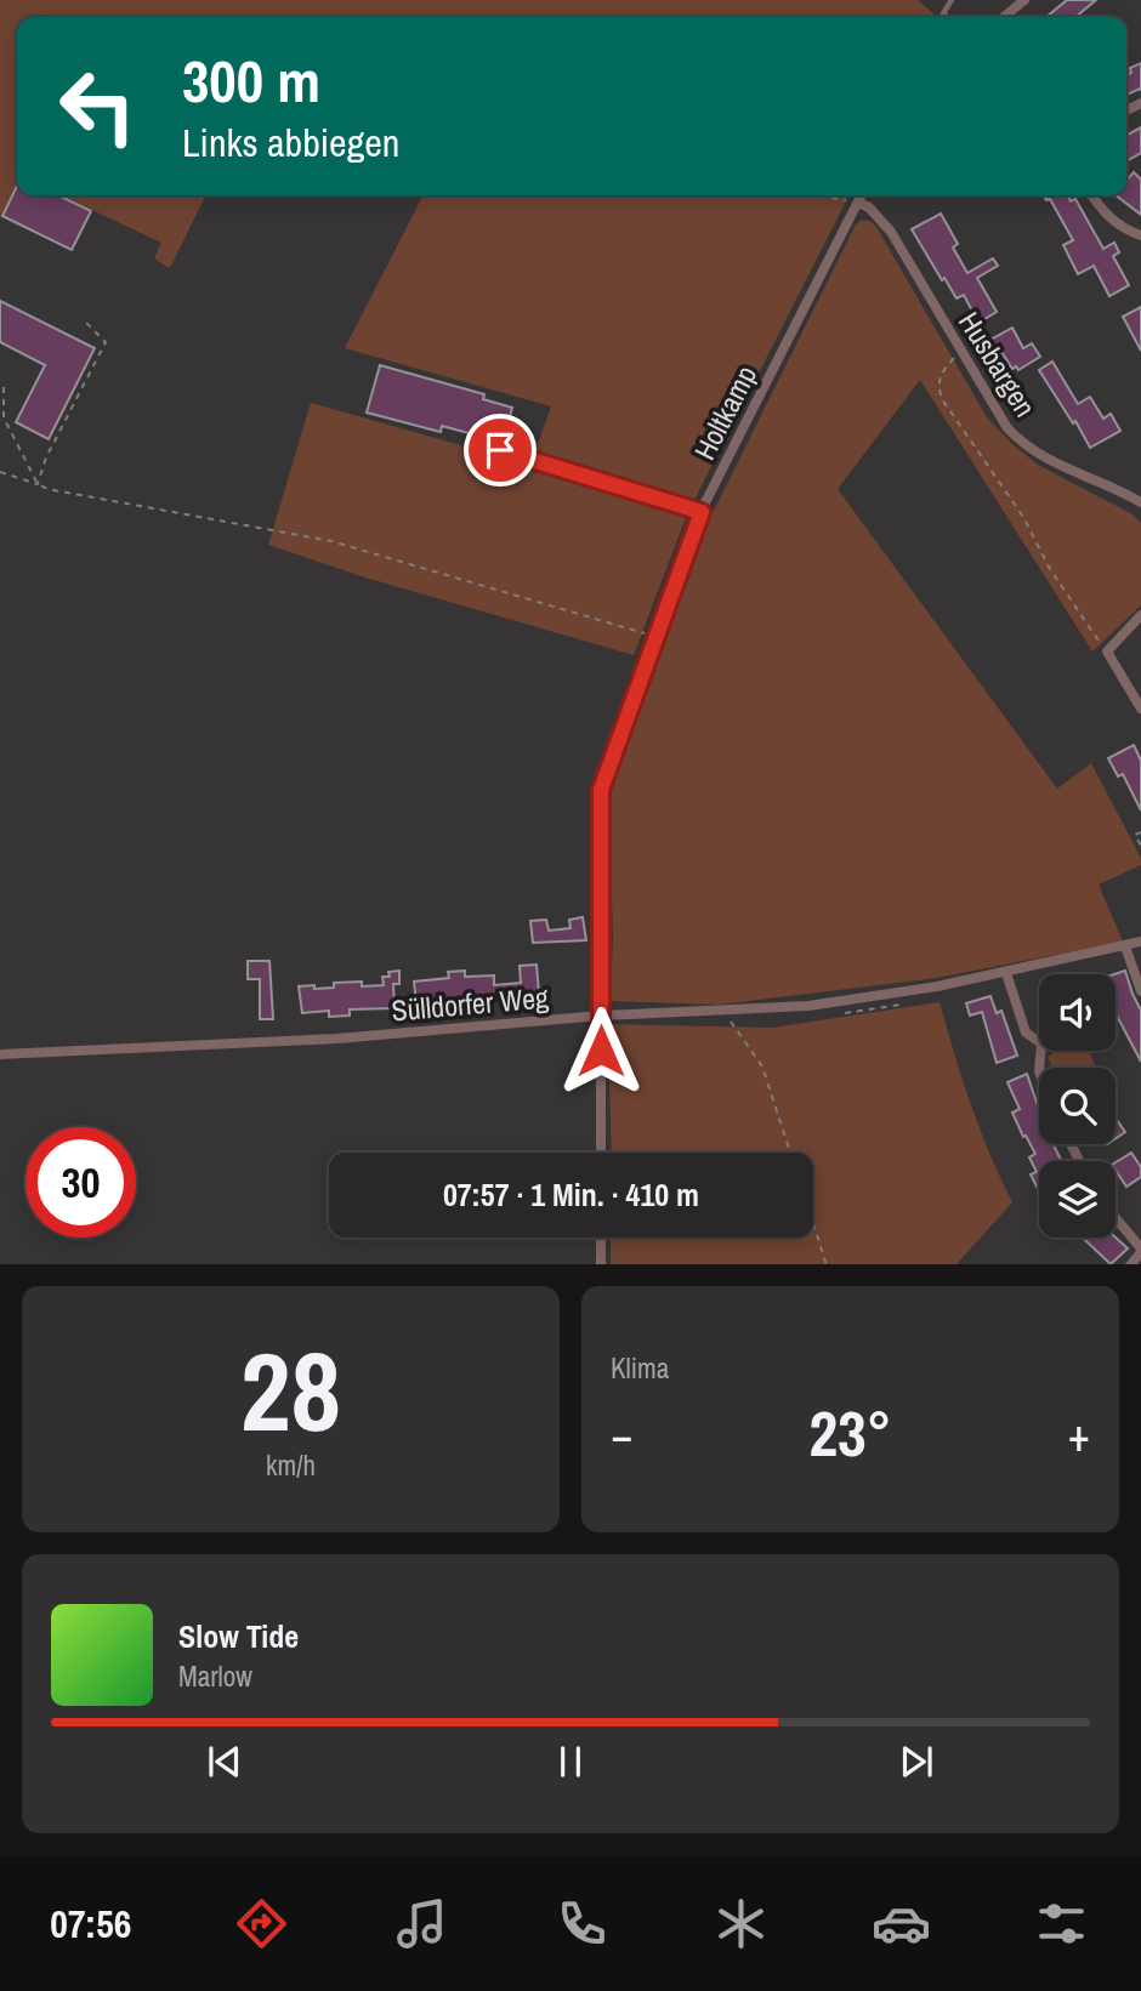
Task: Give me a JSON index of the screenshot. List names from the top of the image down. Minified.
{"streets":{"street":["Husbargen","Holtkamp","Sülldorfer Weg"]},"crossings":[["Husbargen","Holtkamp"],["Holtkamp","Sülldorfer Weg"]],"page":{"turn":["300 m","Links abbiegen"],"limit":"30","trip":"07:57 · 1 Min. · 410 m","tile":[["28","km/h"],"Klima"],"heat":["−","23°","+"],"song":["Slow Tide","Marlow"],"tabs":"07:56"}}
